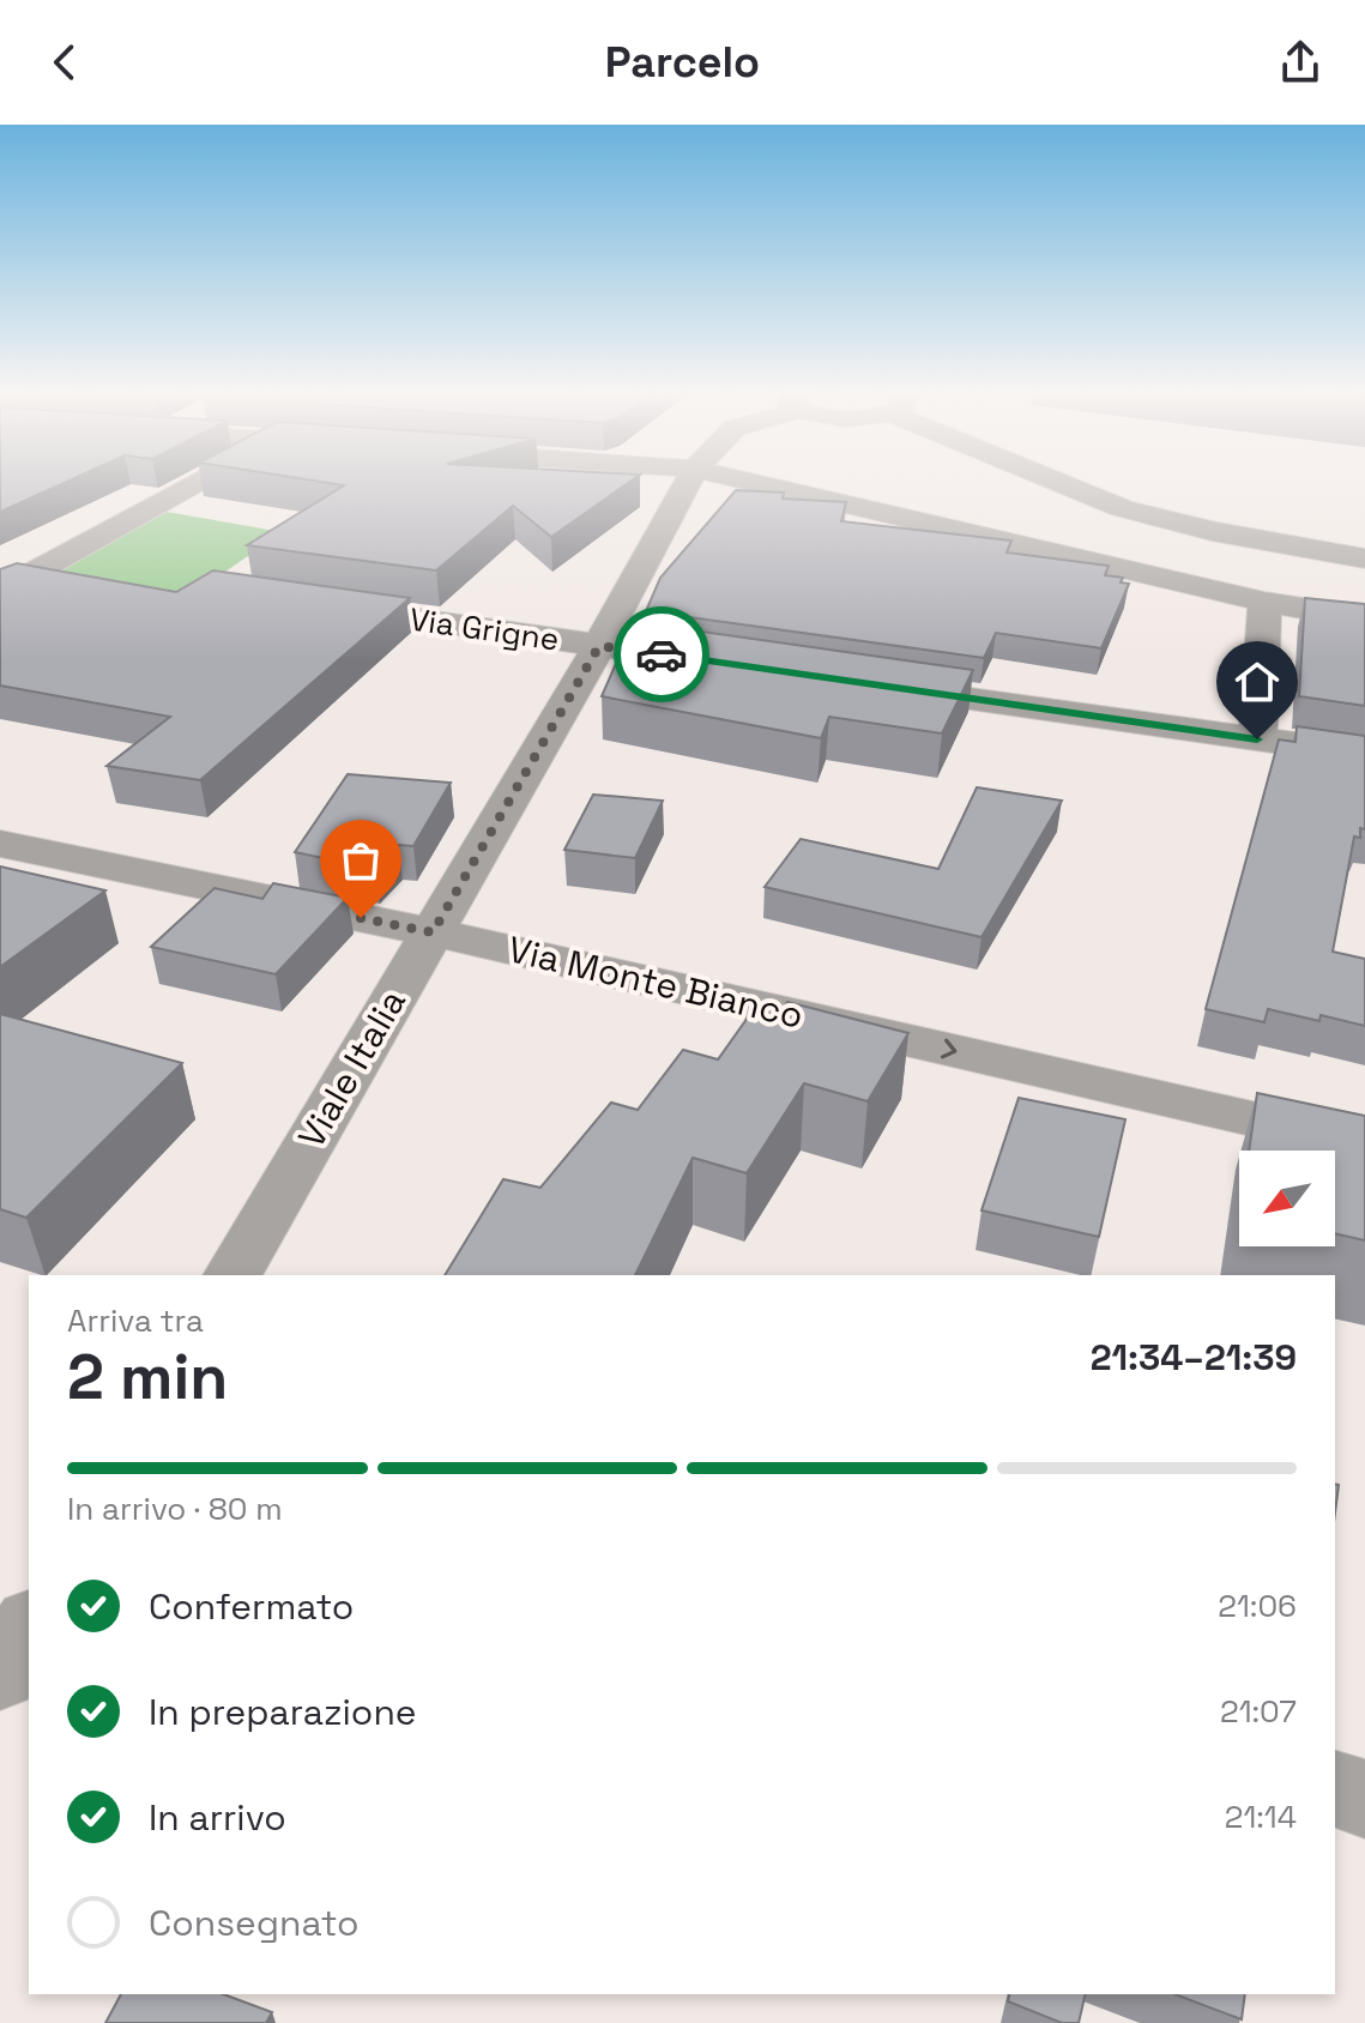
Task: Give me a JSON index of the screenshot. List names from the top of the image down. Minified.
{"streets":{"street":["Via Grigne","Via Monte Bianco","Viale Italia"]},"crossings":[["Via Grigne","Viale Italia"],["Via Monte Bianco","Viale Italia"]],"north":"bottom left","page":{"header":"Parcelo","heading":["2 min","Arriva tra","21:34–21:39"],"bar":"In arrivo · 80 m","list":[["Confermato","21:06"],["In preparazione","21:07"],["In arrivo","21:14"],"Consegnato"]}}
